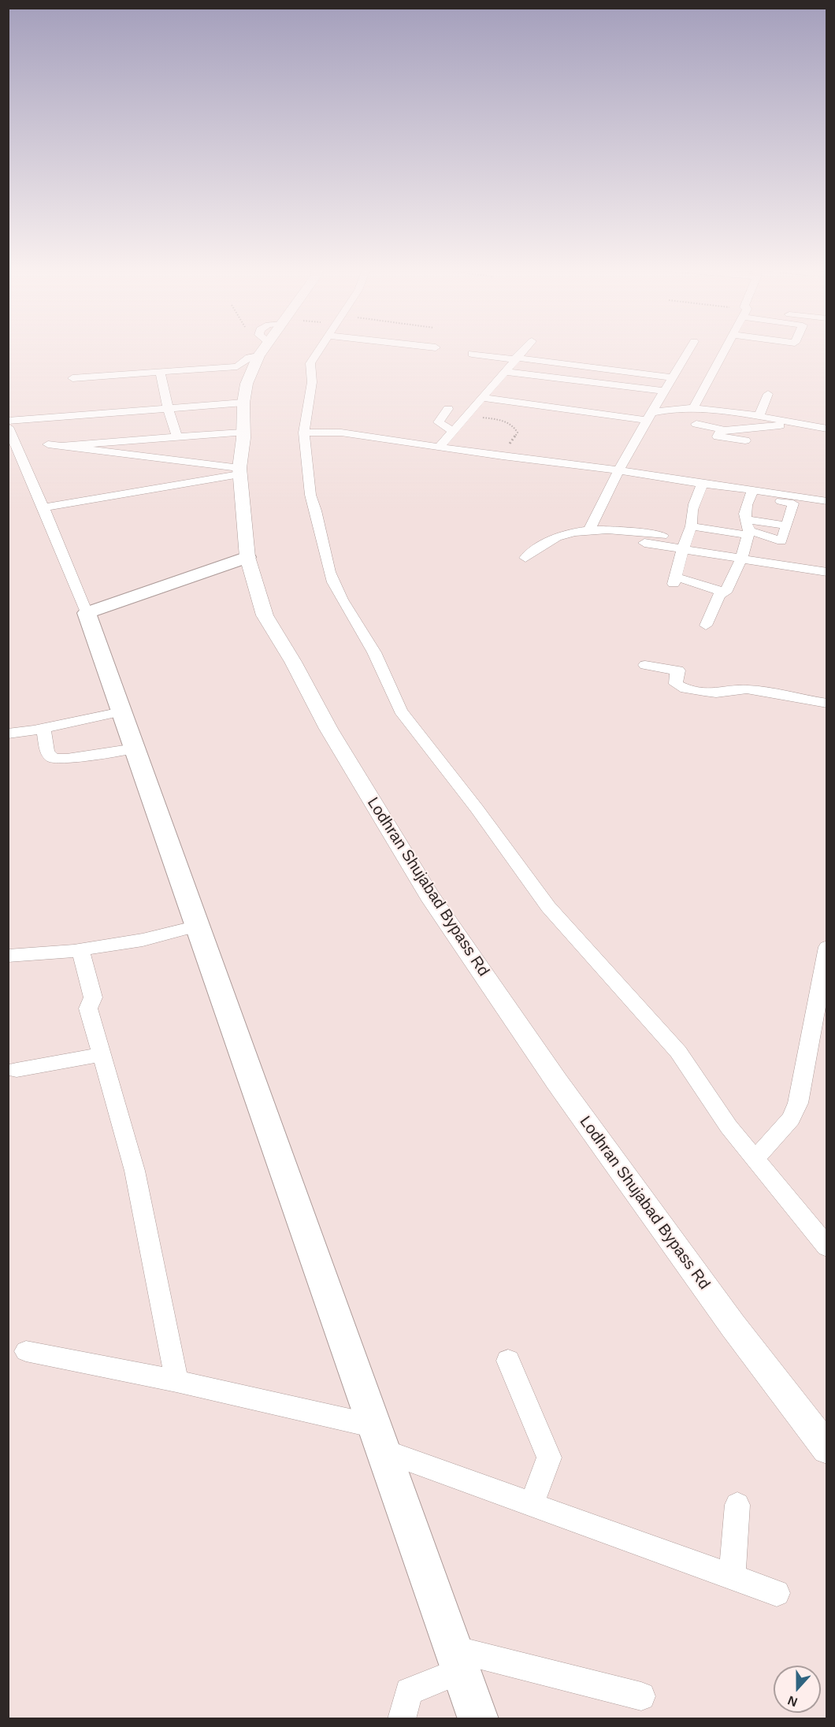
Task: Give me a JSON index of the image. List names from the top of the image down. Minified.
{"streets":{"street":["Lodhran Shujabad Bypass Rd"]},"north":"bottom"}
